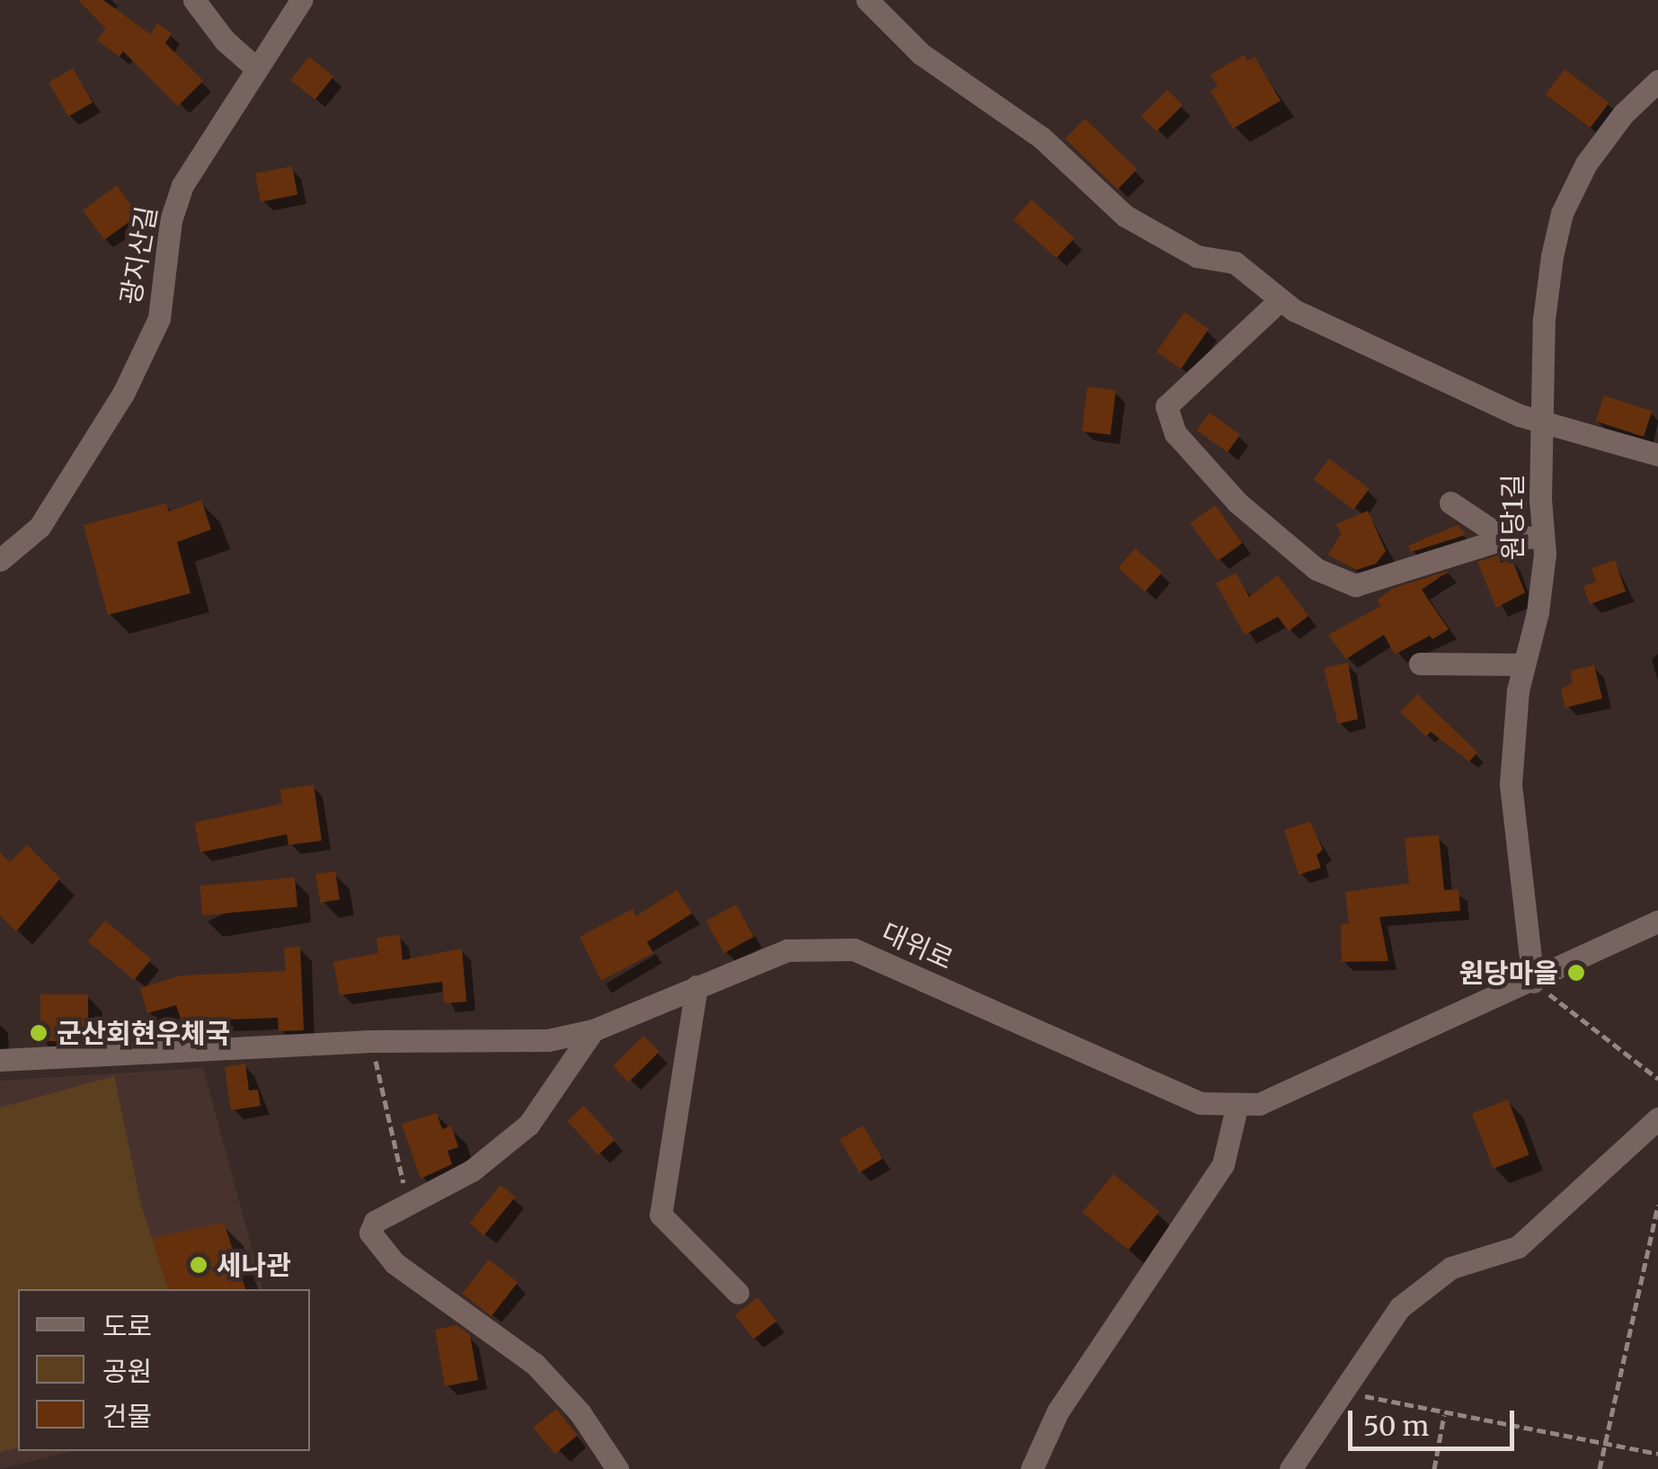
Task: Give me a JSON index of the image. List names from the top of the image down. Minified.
{"streets":{"street":["광지산길","원당1길","대위로"]},"crossings":[["원당1길","대위로"]],"places":["원당마을","군산회현우체국","세나관"],"legend":["도로","공원","건물"],"scale_bar":"50 m"}
